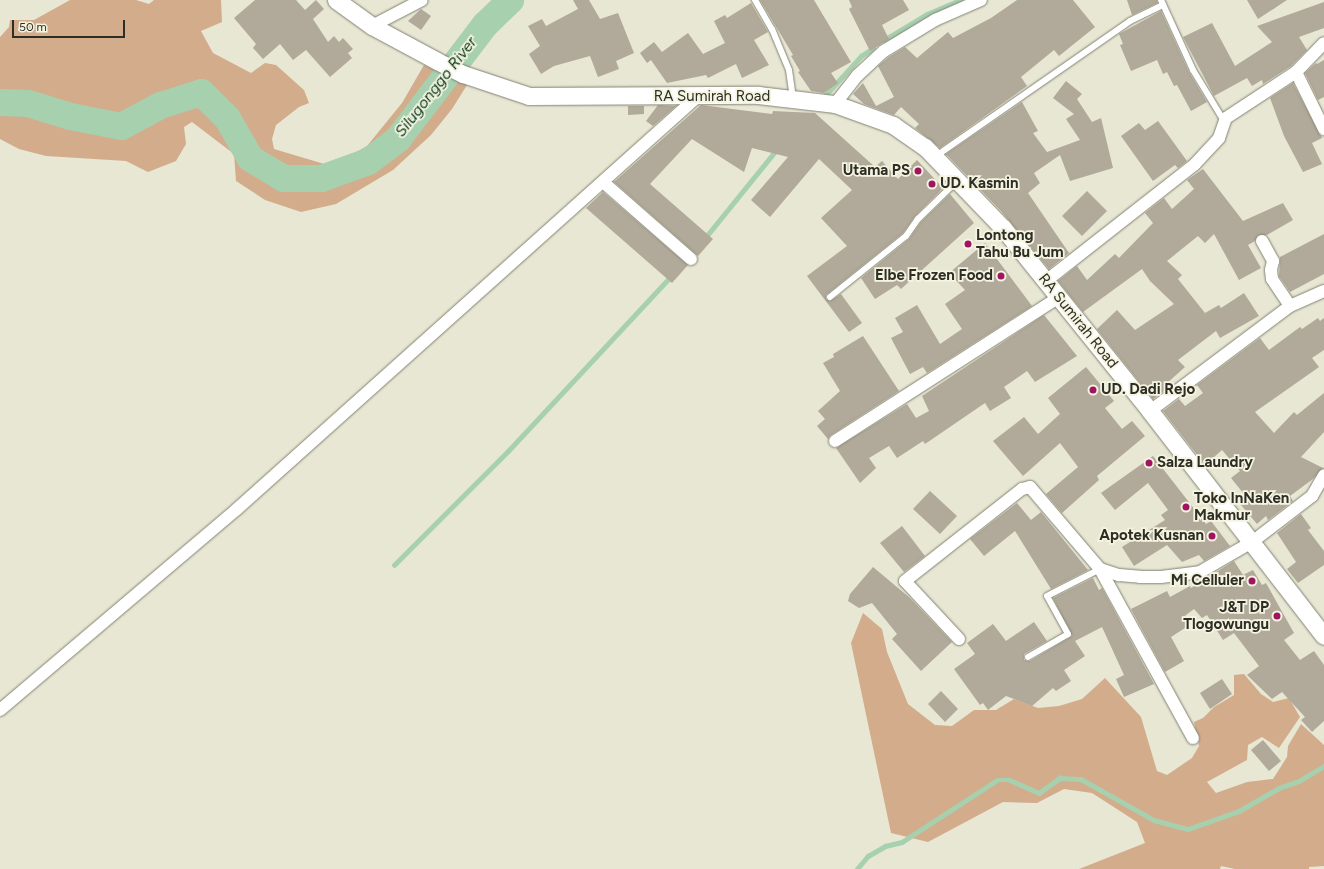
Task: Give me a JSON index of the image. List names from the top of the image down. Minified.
{"streets":{"main road":["RA Sumirah Road"]},"water":["Silugonggo River"],"places":["Utama PS","UD. Kasmin","Lontong Tahu Bu Jum","Elbe Frozen Food","UD. Dadi Rejo","Salza Laundry","Toko InNaKen Makmur","Apotek Kusnan","Mi Celluler","J&T DP Tlogowungu"],"scale_bar":"50 m"}
